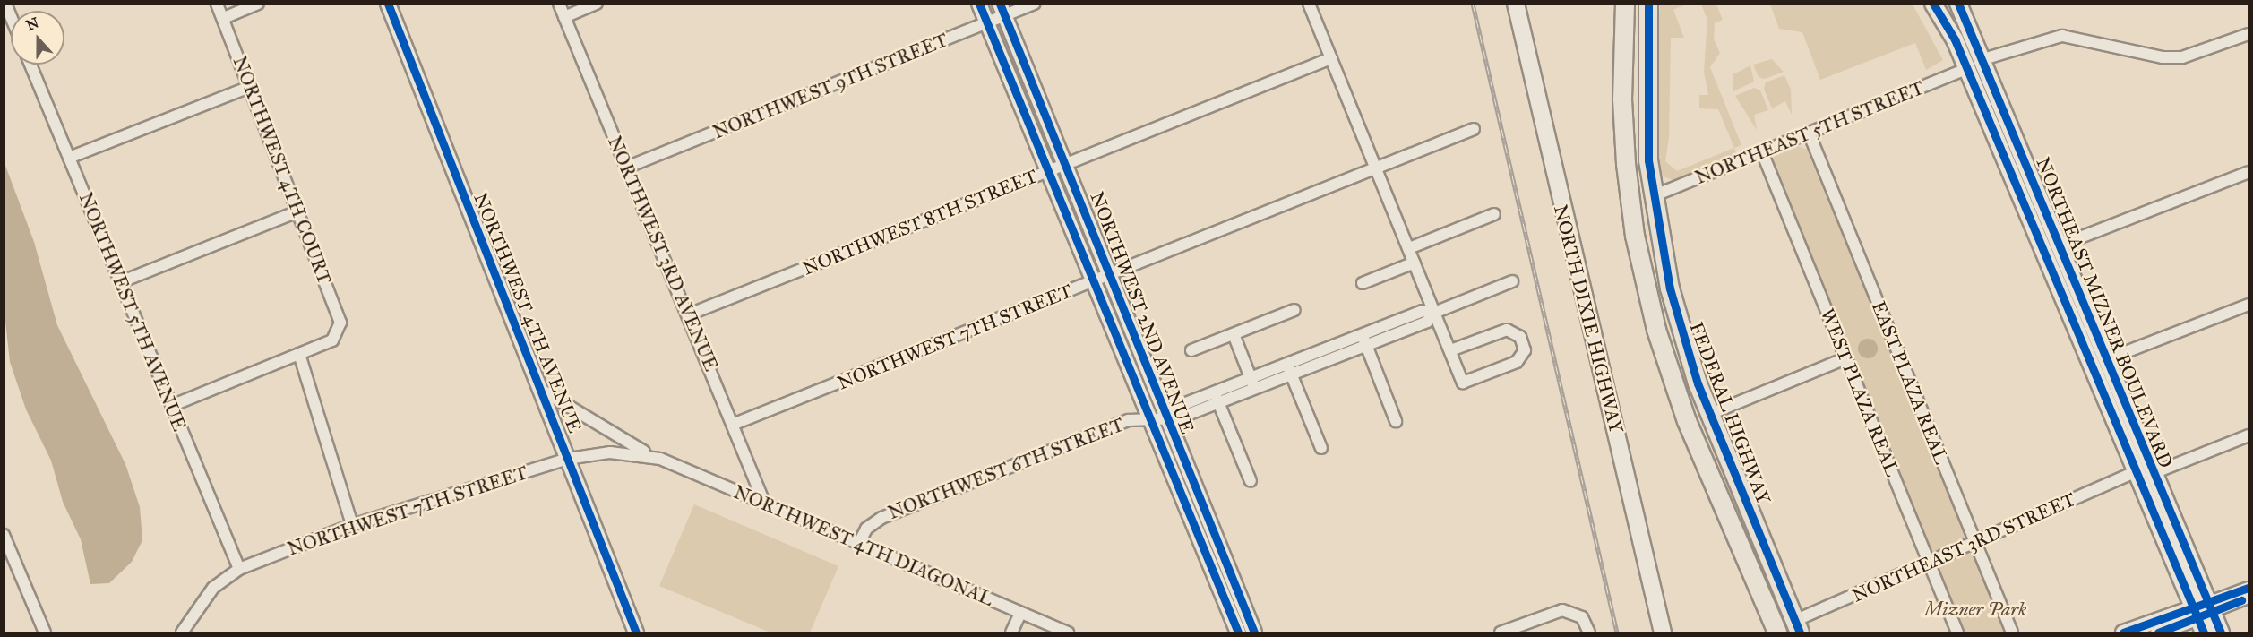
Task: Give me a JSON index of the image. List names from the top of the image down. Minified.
{"streets":{"main road":["NORTHEAST MIZNER BOULEVARD","NORTH DIXIE HIGHWAY","FEDERAL HIGHWAY"],"street":["NORTHWEST 9TH STREET","NORTHEAST 5TH STREET","NORTHWEST 4TH COURT","NORTHWEST 8TH STREET","NORTHWEST 3RD AVENUE","NORTHWEST 5TH AVENUE","NORTHWEST 4TH AVENUE","NORTHWEST 2ND AVENUE","NORTHWEST 7TH STREET","EAST PLAZA REAL","WEST PLAZA REAL","NORTHWEST 6TH STREET","NORTHWEST 4TH DIAGONAL","NORTHEAST 3RD STREET"]},"crossings":[["NORTHWEST 9TH STREET","NORTHWEST 3RD AVENUE"],["NORTHWEST 9TH STREET","NORTHWEST 2ND AVENUE"],["NORTHEAST 5TH STREET","NORTHEAST MIZNER BOULEVARD"],["NORTHEAST 5TH STREET","EAST PLAZA REAL"],["NORTHEAST 5TH STREET","WEST PLAZA REAL"],["NORTHEAST 5TH STREET","FEDERAL HIGHWAY"],["NORTHWEST 8TH STREET","NORTHWEST 3RD AVENUE"],["NORTHWEST 8TH STREET","NORTHWEST 2ND AVENUE"],["NORTHWEST 3RD AVENUE","NORTHWEST 7TH STREET"],["NORTHWEST 3RD AVENUE","NORTHWEST 4TH DIAGONAL"],["NORTHWEST 5TH AVENUE","NORTHWEST 7TH STREET"],["NORTHWEST 4TH AVENUE","NORTHWEST 7TH STREET"],["NORTHWEST 4TH AVENUE","NORTHWEST 4TH DIAGONAL"],["NORTHWEST 2ND AVENUE","NORTHWEST 7TH STREET"],["NORTHWEST 2ND AVENUE","NORTHWEST 6TH STREET"],["NORTHEAST MIZNER BOULEVARD","NORTHEAST 3RD STREET"],["NORTHWEST 7TH STREET","NORTHWEST 4TH DIAGONAL"],["EAST PLAZA REAL","NORTHEAST 3RD STREET"],["WEST PLAZA REAL","NORTHEAST 3RD STREET"],["FEDERAL HIGHWAY","NORTHEAST 3RD STREET"],["NORTHWEST 6TH STREET","NORTHWEST 4TH DIAGONAL"]],"parks":["Mizner Park"],"north":"top"}
